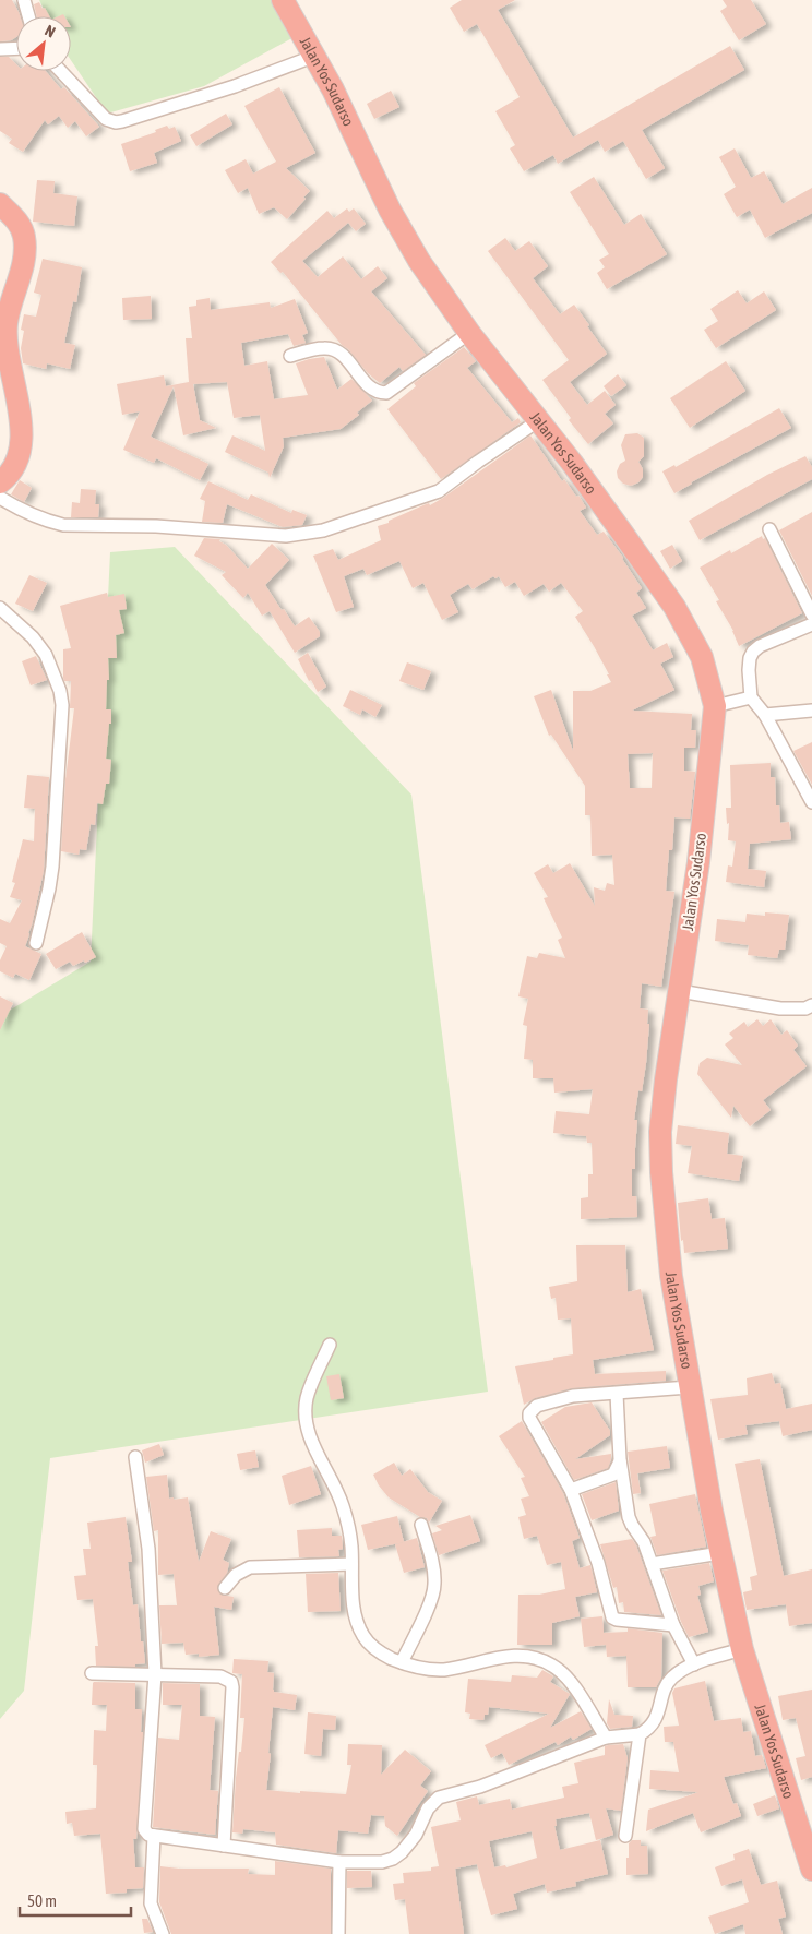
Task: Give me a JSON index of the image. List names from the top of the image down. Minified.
{"streets":{"highway":["Jalan Yos Sudarso"]},"scale_bar":"50 m","north":"top right"}
